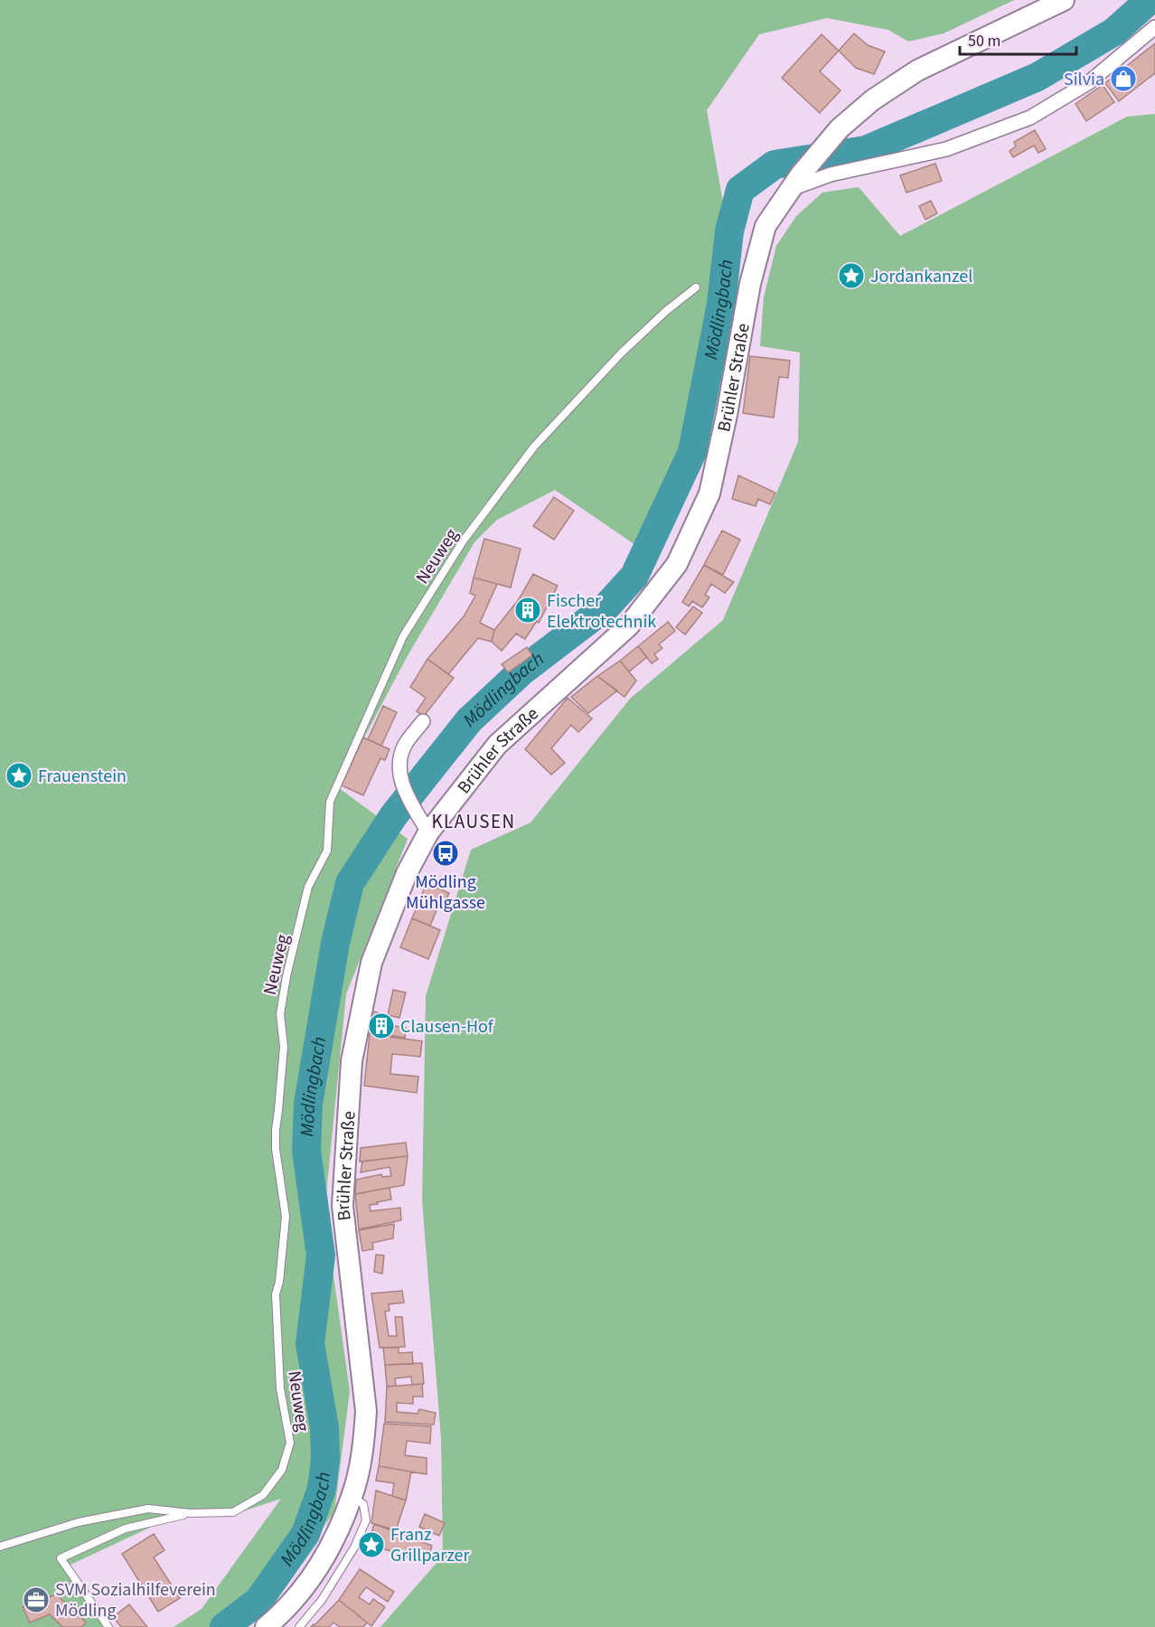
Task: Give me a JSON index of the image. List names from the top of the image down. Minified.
{"streets":{"main road":["Brühler Straße"],"lane":["Neuweg"]},"districts":["KLAUSEN"],"water":["Mödlingbach"],"places":{"shop":["Silvia"],"place":["Jordankanzel","Frauenstein","Franz Grillparzer"],"building":["Fischer Elektrotechnik","Clausen-Hof"],"bus stop":["Mödling Mühlgasse"],"office":["SVM Sozialhilfeverein Mödling"]},"scale_bar":"50 m"}
